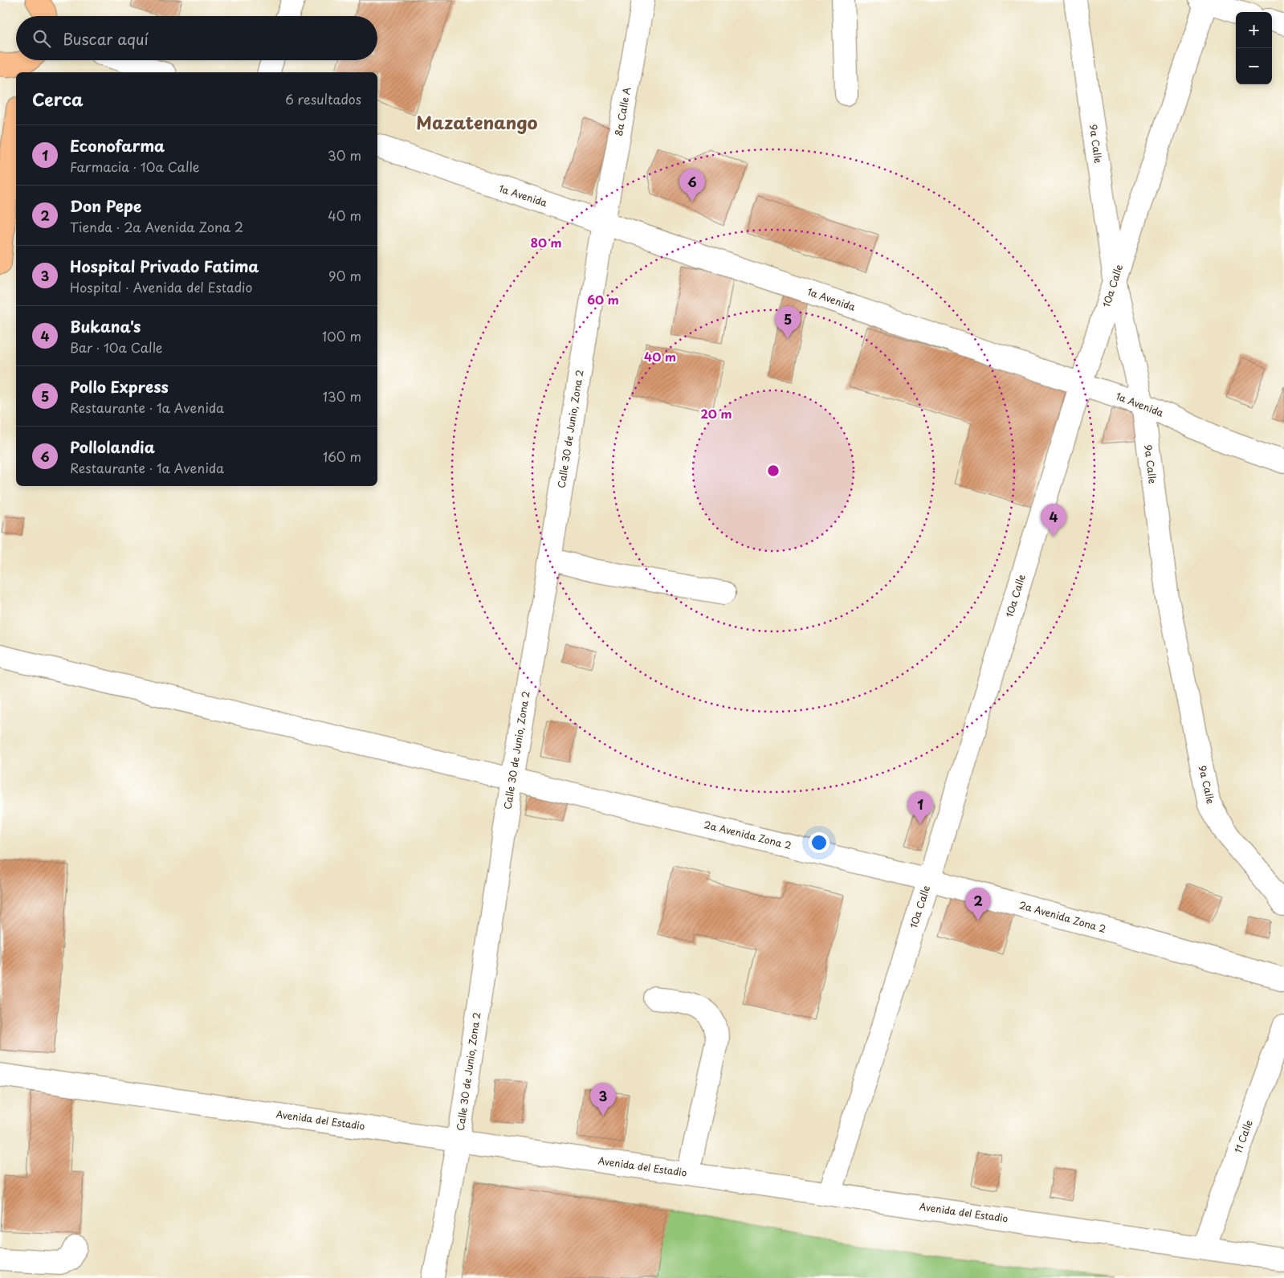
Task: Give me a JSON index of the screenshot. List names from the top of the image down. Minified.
{"streets":{"street":["8a Calle A","9a Calle","1a Avenida","10a Calle","Calle 30 de Junio, Zona 2","2a Avenida Zona 2","Avenida del Estadio","11 Calle"]},"crossings":[["8a Calle A","1a Avenida"],["8a Calle A","Calle 30 de Junio, Zona 2"],["9a Calle","1a Avenida"],["9a Calle","10a Calle"],["1a Avenida","10a Calle"],["1a Avenida","Calle 30 de Junio, Zona 2"],["10a Calle","2a Avenida Zona 2"],["10a Calle","Avenida del Estadio"],["Calle 30 de Junio, Zona 2","2a Avenida Zona 2"],["Calle 30 de Junio, Zona 2","Avenida del Estadio"],["Avenida del Estadio","11 Calle"]],"districts":["Mazatenango"],"page":{"map_buttons":["+","−"],"search":"Buscar aquí","heading":["Cerca","6 resultados"],"list":[{"mark":"1","name":"Econofarma","note":"Farmacia · 10a Calle","value":"30 m"},{"mark":"2","name":"Don Pepe","note":"Tienda · 2a Avenida Zona 2","value":"40 m"},{"mark":"3","name":"Hospital Privado Fatima","note":"Hospital · Avenida del Estadio","value":"90 m"},{"mark":"4","name":"Bukana's","note":"Bar · 10a Calle","value":"100 m"},{"mark":"5","name":"Pollo Express","note":"Restaurante · 1a Avenida","value":"130 m"},{"mark":"6","name":"Pollolandia","note":"Restaurante · 1a Avenida","value":"160 m"}],"pins":["6","5","4","1","2","3"]},"rings":["80 m","60 m","40 m","20 m"]}
